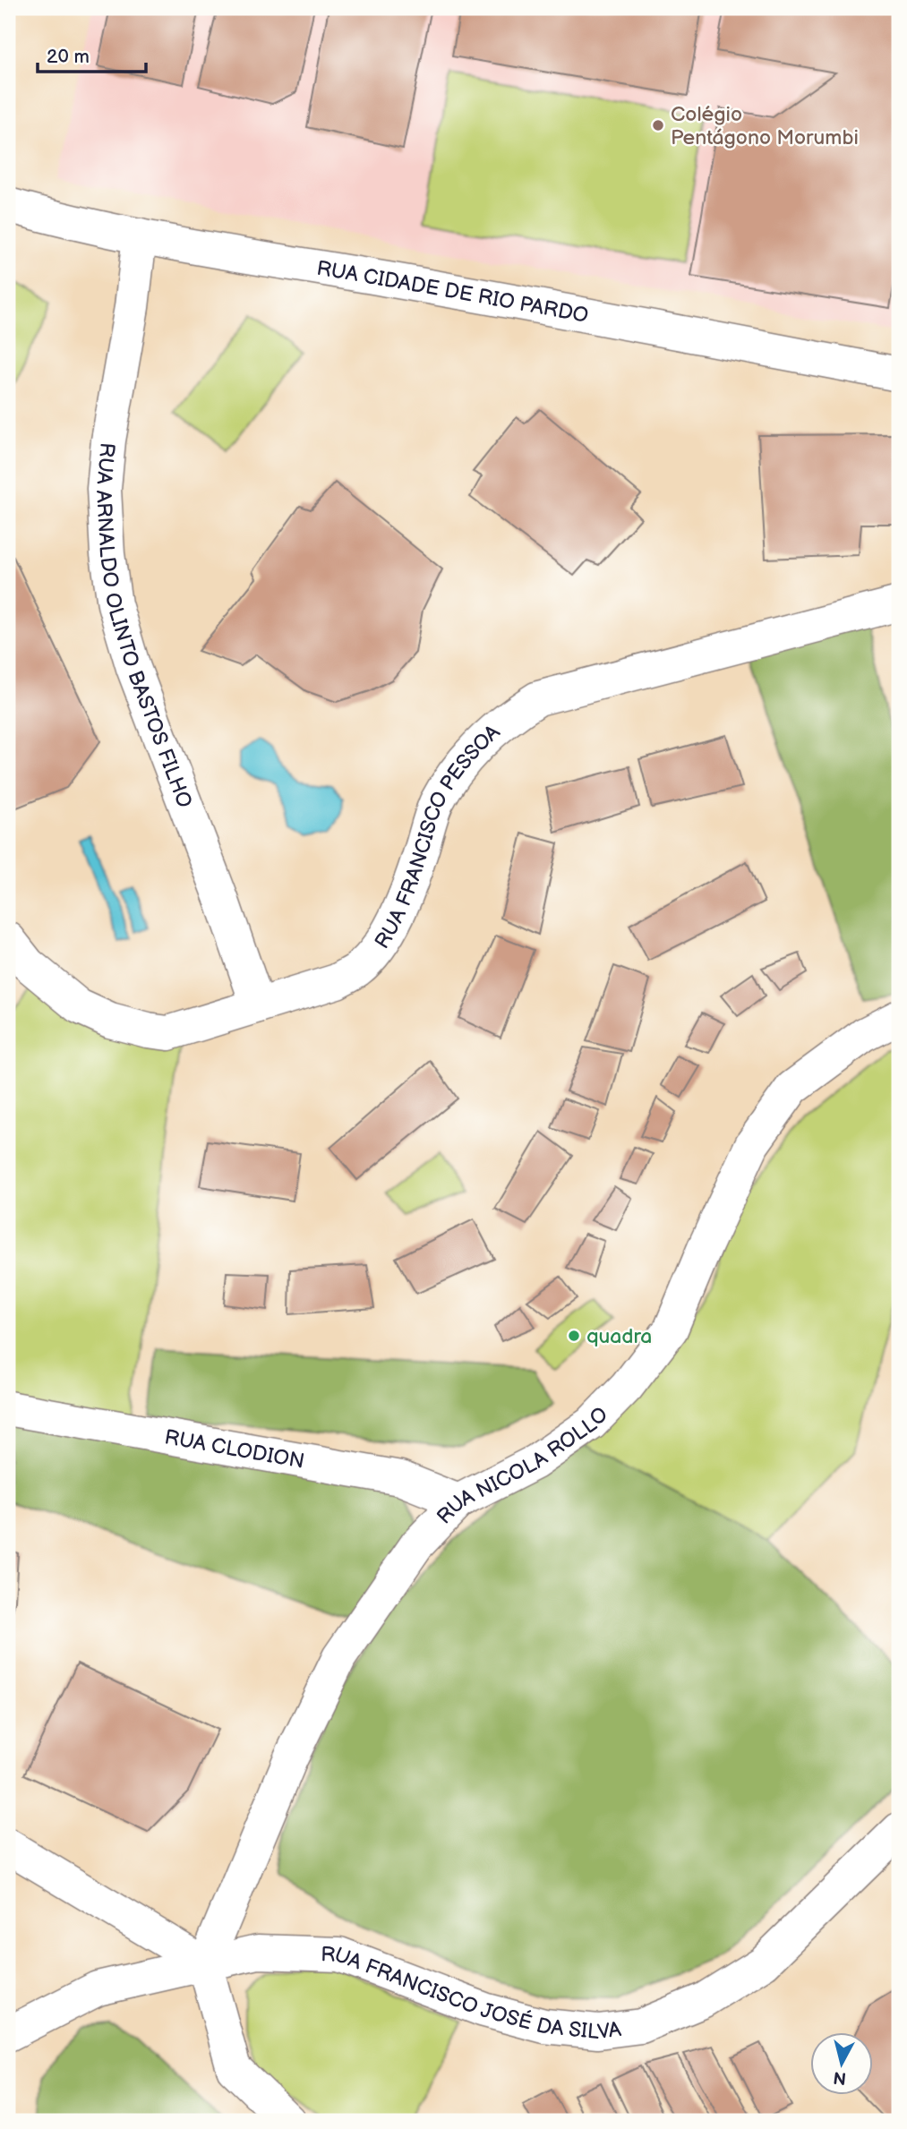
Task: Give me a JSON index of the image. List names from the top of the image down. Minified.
{"streets":{"street":["RUA CIDADE DE RIO PARDO","RUA ARNALDO OLINTO BASTOS FILHO","RUA FRANCISCO PESSOA","RUA CLODION","RUA NICOLA ROLLO","RUA FRANCISCO JOSÉ DA SILVA"]},"crossings":[["RUA CIDADE DE RIO PARDO","RUA ARNALDO OLINTO BASTOS FILHO"],["RUA ARNALDO OLINTO BASTOS FILHO","RUA FRANCISCO PESSOA"],["RUA CLODION","RUA NICOLA ROLLO"],["RUA NICOLA ROLLO","RUA FRANCISCO JOSÉ DA SILVA"]],"places":["Colégio Pentágono Morumbi","quadra"],"scale_bar":"20 m","north":"bottom"}
